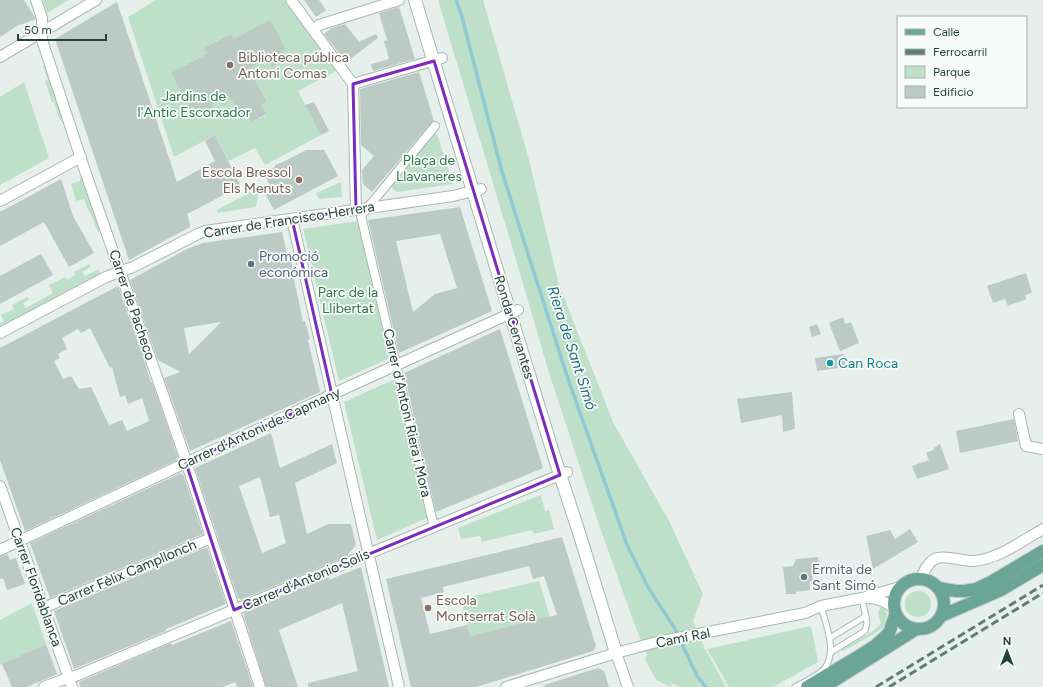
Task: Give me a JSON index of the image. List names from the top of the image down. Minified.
{"streets":{"street":["Carrer de Francisco Herrera","Carrer de Pacheco","Ronda Cervantes","Carrer d'Antoni Riera i Mora","Carrer d'Antoni de Capmany","Carrer Fèlix Campllonch","Carrer d'Antonio Solis","Carrer Floridablanca","Camí Ral"]},"crossings":[["Carrer de Francisco Herrera","Carrer de Pacheco"],["Carrer de Francisco Herrera","Ronda Cervantes"],["Carrer de Francisco Herrera","Carrer d'Antoni Riera i Mora"],["Carrer de Pacheco","Carrer d'Antoni de Capmany"],["Carrer de Pacheco","Carrer Fèlix Campllonch"],["Carrer de Pacheco","Carrer d'Antonio Solis"],["Ronda Cervantes","Carrer d'Antoni de Capmany"],["Ronda Cervantes","Carrer d'Antonio Solis"],["Ronda Cervantes","Camí Ral"],["Carrer d'Antoni Riera i Mora","Carrer d'Antoni de Capmany"],["Carrer d'Antoni Riera i Mora","Carrer d'Antonio Solis"],["Carrer d'Antoni de Capmany","Carrer Floridablanca"],["Carrer Fèlix Campllonch","Carrer Floridablanca"],["Carrer d'Antonio Solis","Carrer Floridablanca"]],"water":["Riera de Sant Simó"],"parks":["Jardins de l'Antic Escorxador","Plaça de Llavaneres","Parc de la Llibertat"],"places":["Biblioteca pública Antoni Comas","Escola Bressol Els Menuts","Promoció económica","Can Roca","Ermita de Sant Simó","Escola Montserrat Solà"],"legend":["Calle","Ferrocarril","Parque","Edificio"],"scale_bar":"50 m","north":"top"}
